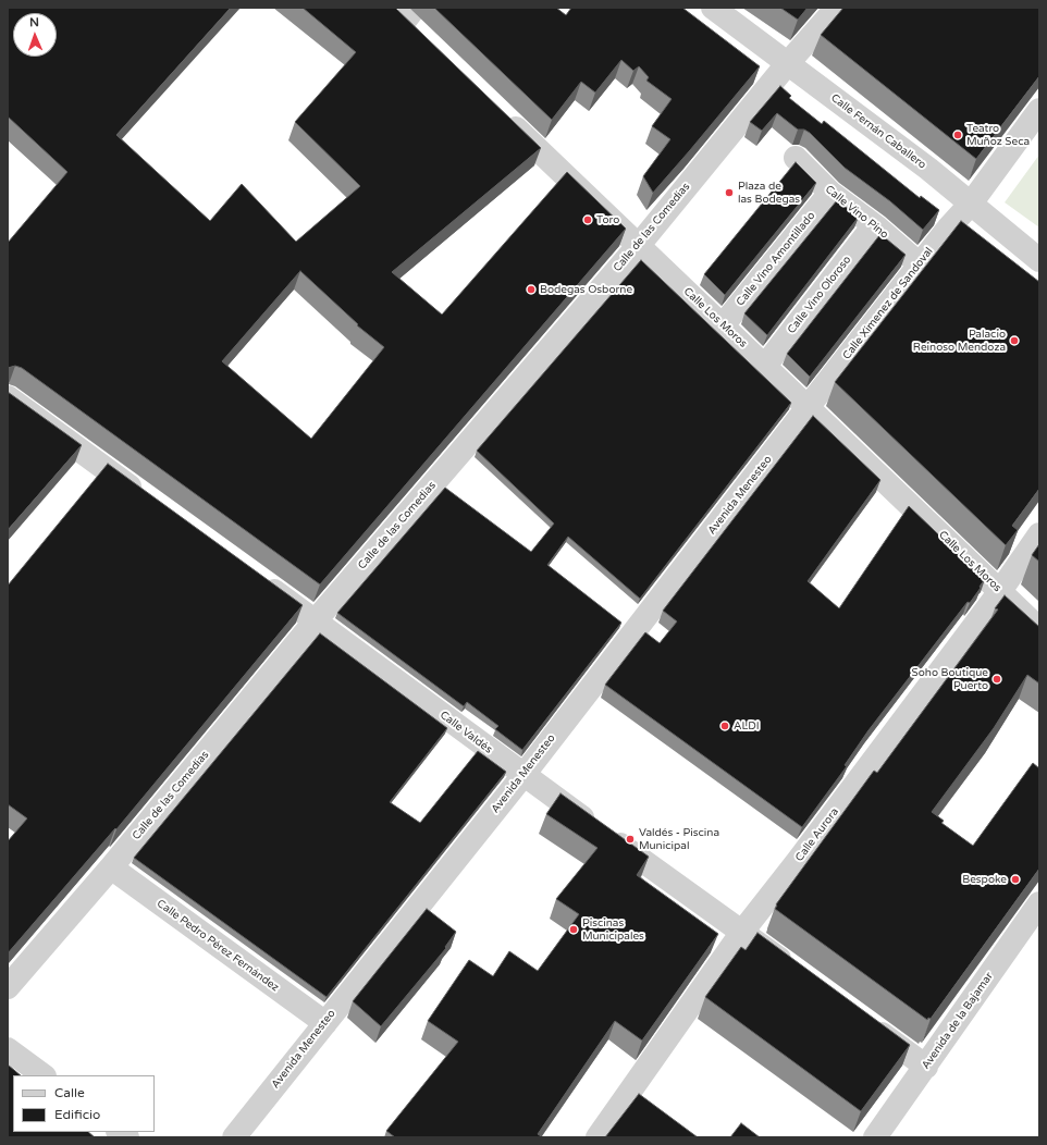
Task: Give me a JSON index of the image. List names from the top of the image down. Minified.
{"streets":{"street":["Calle Fernán Caballero","Calle Vino Pino","Calle de las Comedias","Calle Vino Amontillado","Calle Vino Oloroso","Calle Ximenez de Sandoval","Calle Los Moros","Avenida Menesteo","Calle Valdés","Calle Aurora","Calle Pedro Pérez Fernández","Avenida de la Bajamar"]},"crossings":[["Calle Fernán Caballero","Calle de las Comedias"],["Calle Fernán Caballero","Calle Ximenez de Sandoval"],["Calle Vino Pino","Calle Vino Amontillado"],["Calle Vino Pino","Calle Vino Oloroso"],["Calle Vino Pino","Calle Ximenez de Sandoval"],["Calle de las Comedias","Calle Los Moros"],["Calle de las Comedias","Calle Valdés"],["Calle de las Comedias","Calle Pedro Pérez Fernández"],["Calle Vino Amontillado","Calle Los Moros"],["Calle Vino Oloroso","Calle Los Moros"],["Calle Ximenez de Sandoval","Calle Los Moros"],["Calle Ximenez de Sandoval","Avenida Menesteo"],["Calle Los Moros","Avenida Menesteo"],["Calle Los Moros","Calle Aurora"],["Avenida Menesteo","Calle Valdés"],["Avenida Menesteo","Calle Pedro Pérez Fernández"],["Calle Valdés","Calle Aurora"]],"places":["Teatro Muñoz Seca","Plaza de las Bodegas","Toro","Bodegas Osborne","Palacio Reinoso Mendoza","Soho Boutique Puerto","ALDI","Valdés - Piscina Municipal","Bespoke","Piscinas Municipales"],"legend":["Calle","Edificio"],"north":"top"}
